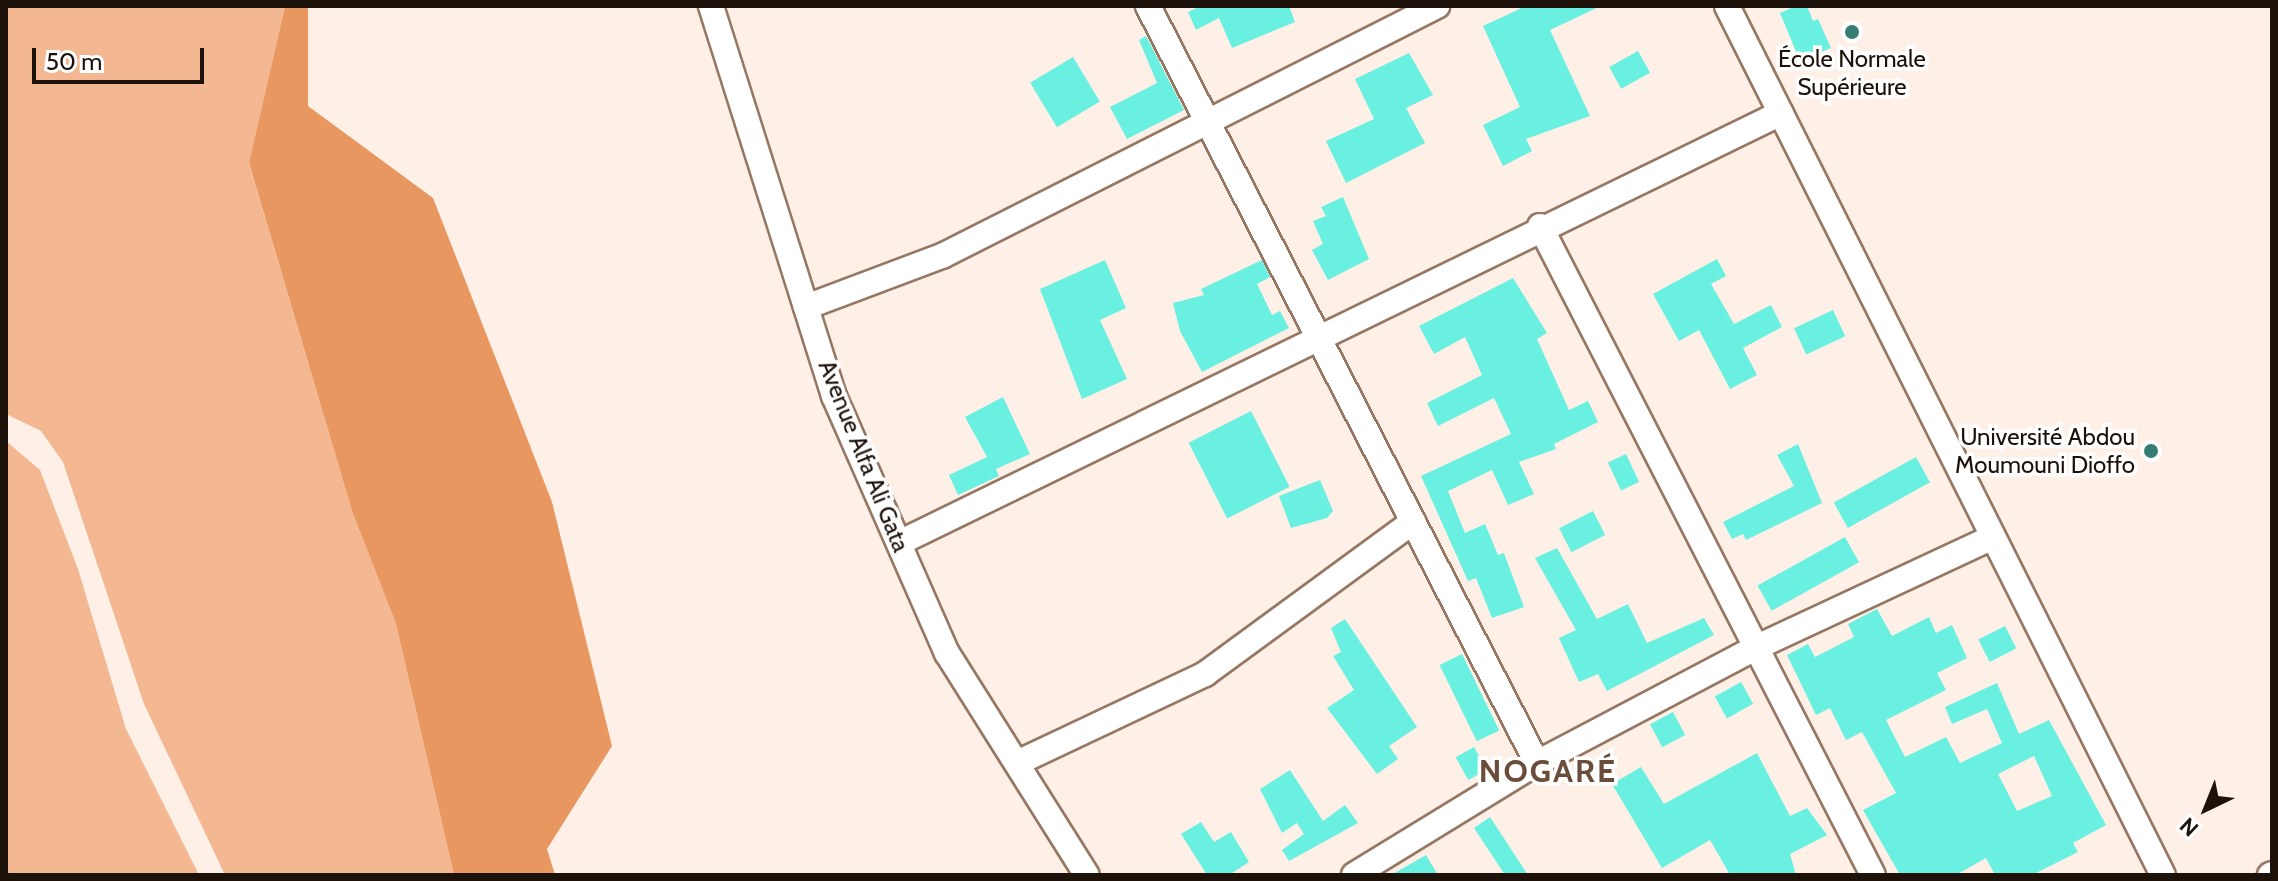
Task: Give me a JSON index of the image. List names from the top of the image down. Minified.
{"streets":{"street":["Avenue Alfa Ali Gata"]},"districts":["NOGARÉ"],"places":["École Normale Supérieure","Université Abdou Moumouni Dioffo"],"scale_bar":"50 m","north":"bottom left"}
